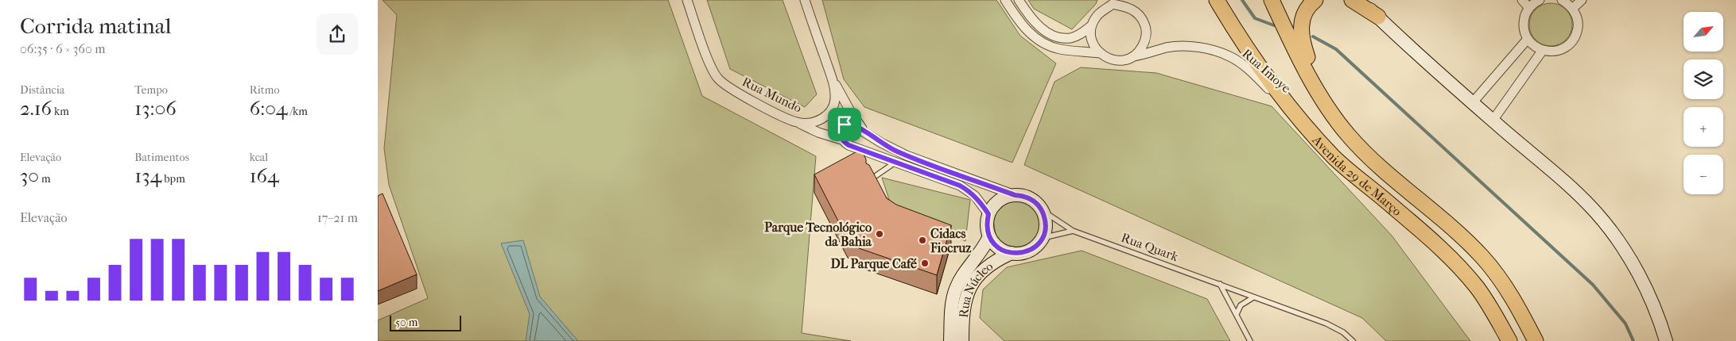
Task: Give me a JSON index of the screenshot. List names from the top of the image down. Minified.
{"streets":{"main road":["Avenida 29 de Março","Rua Núcleo"],"street":["Rua Imoye","Rua Mundo"],"lane":["Rua Quark"]},"crossings":[["Rua Imoye","Avenida 29 de Março"],["Rua Quark","Rua Núcleo"]],"places":["Parque Tecnológico da Bahia","Cidacs Fiocruz","DL Parque Café"],"scale_bar":"50 m","north":"top right","page":{"heading":["Corrida matinal","06:35 · 6 × 360 m"],"map_buttons":["+","−"],"stats":[["Distância","2.16 km"],["Tempo","13:06"],["Ritmo","6:04 /km"],["Elevação","30 m"],["Batimentos","134 bpm"],["kcal","164"]],"chart":["Elevação","17–21 m"],"scale":"50 m"}}
